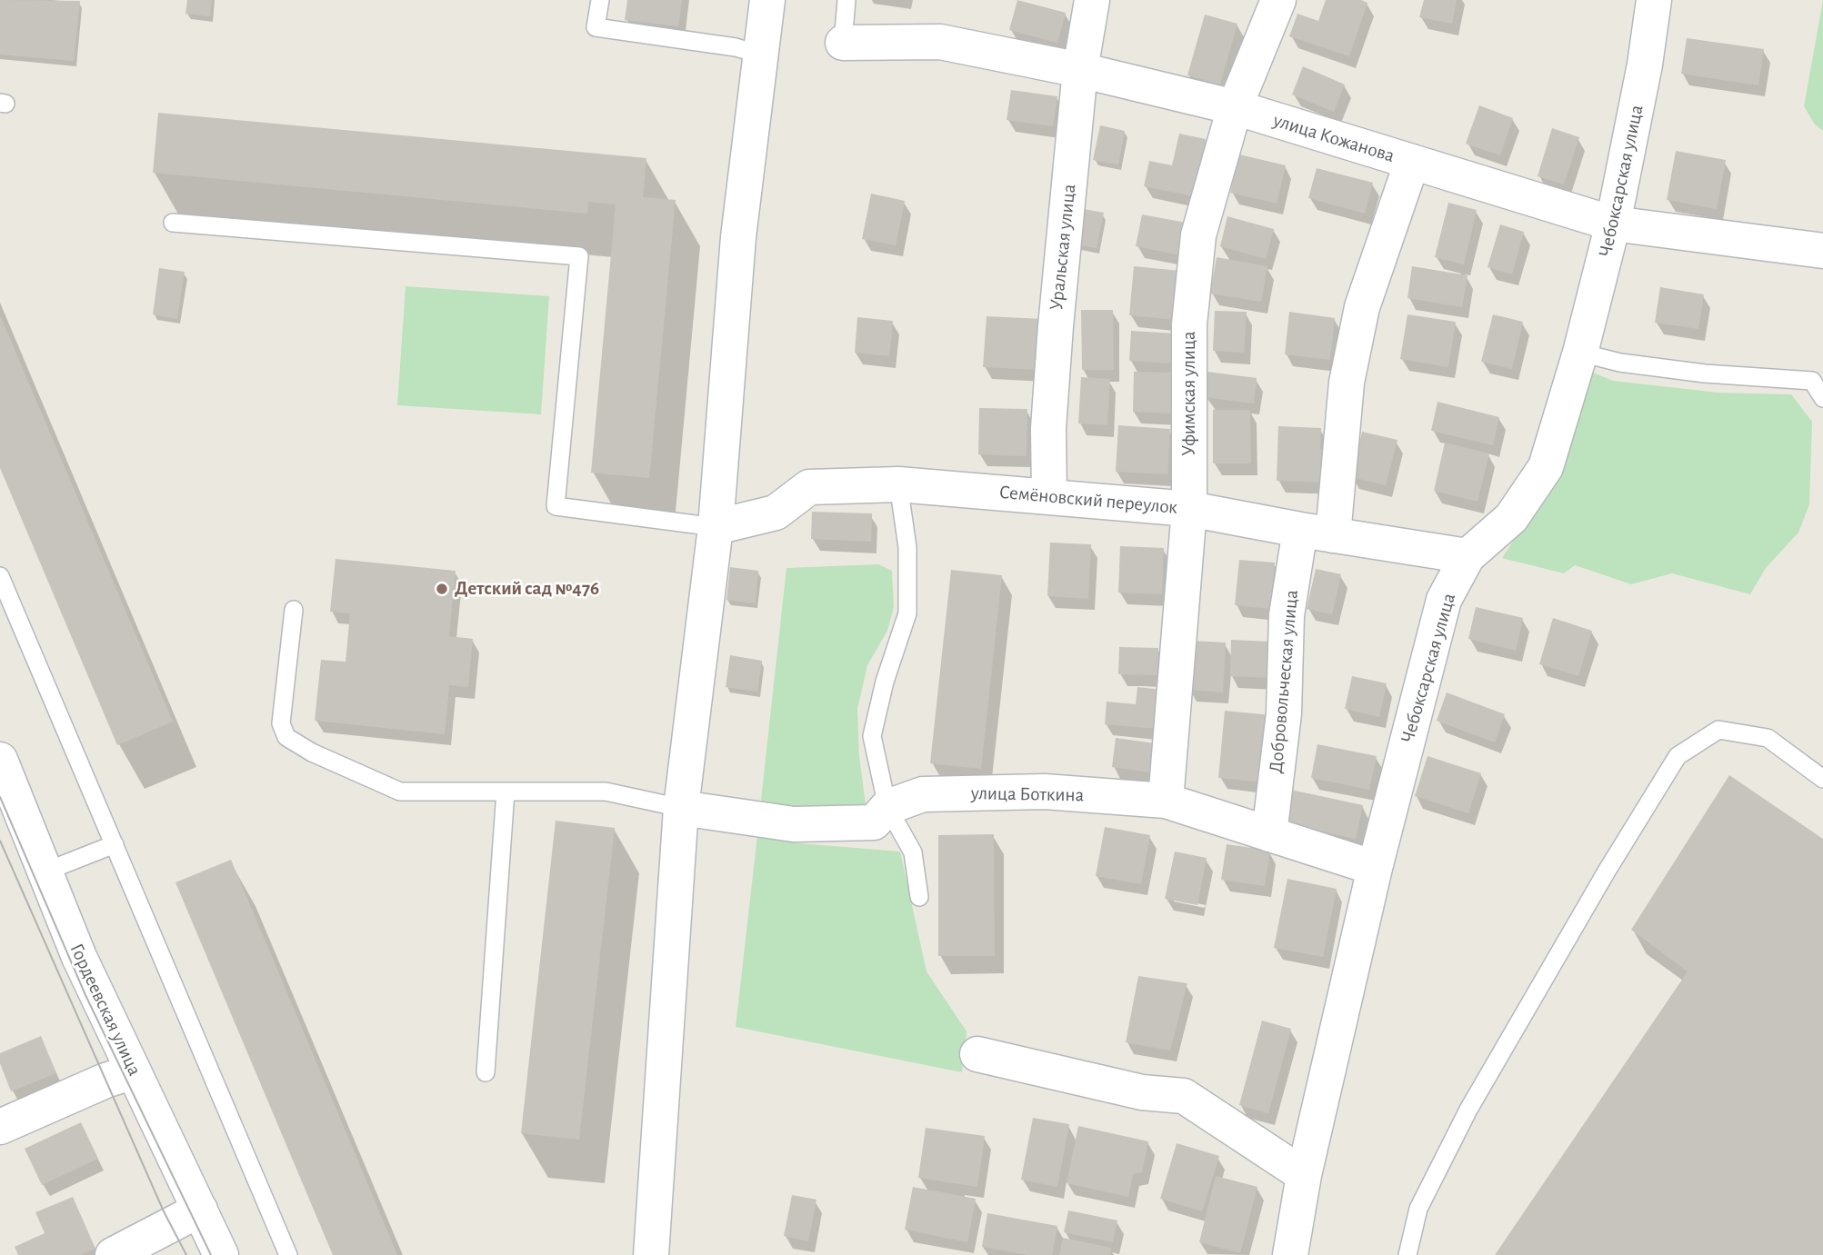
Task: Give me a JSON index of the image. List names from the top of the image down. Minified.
{"streets":{"street":["улица Кожанова","Чебоксарская улица","Уральская улица","Уфимская улица","Семёновский переулок","Добровольческая улица","улица Боткина","Гордеевская улица"]},"crossings":[["улица Кожанова","Чебоксарская улица"],["улица Кожанова","Уральская улица"],["улица Кожанова","Уфимская улица"],["улица Кожанова","Добровольческая улица"],["Чебоксарская улица","Семёновский переулок"],["Чебоксарская улица","улица Боткина"],["Уральская улица","Семёновский переулок"],["Уфимская улица","Семёновский переулок"],["Уфимская улица","улица Боткина"],["Семёновский переулок","Добровольческая улица"],["Добровольческая улица","улица Боткина"]],"places":["Детский сад №476"]}
